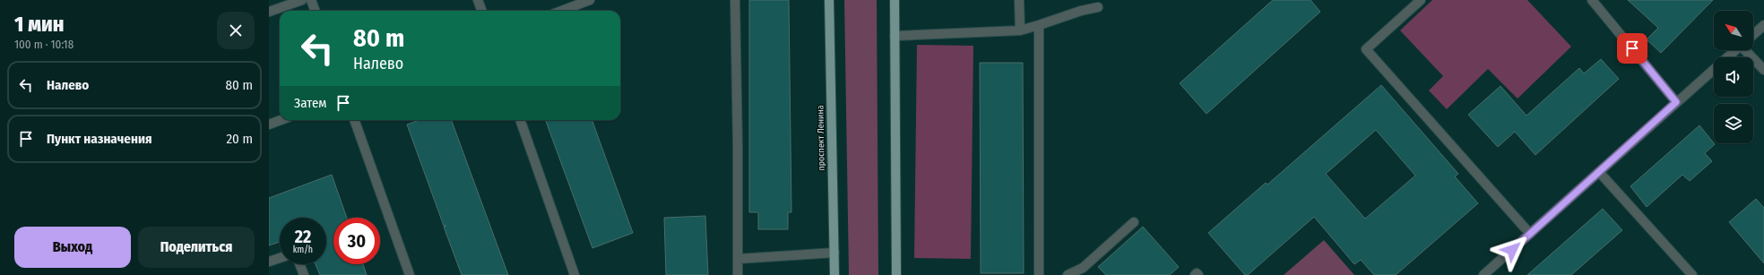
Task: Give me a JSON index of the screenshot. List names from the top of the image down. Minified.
{"streets":{"main road":["проспект Ленина"]},"north":"top left","page":{"heading":["1 мин","100 m · 10:18"],"turn":["80 m","Налево"],"list":[{"name":"Налево","value":"80 m"},{"name":"Пункт назначения","value":"20 m"}],"then":"Затем","speed":"22 km/h","limit":"30","buttons":["Выход","Поделиться"]}}
